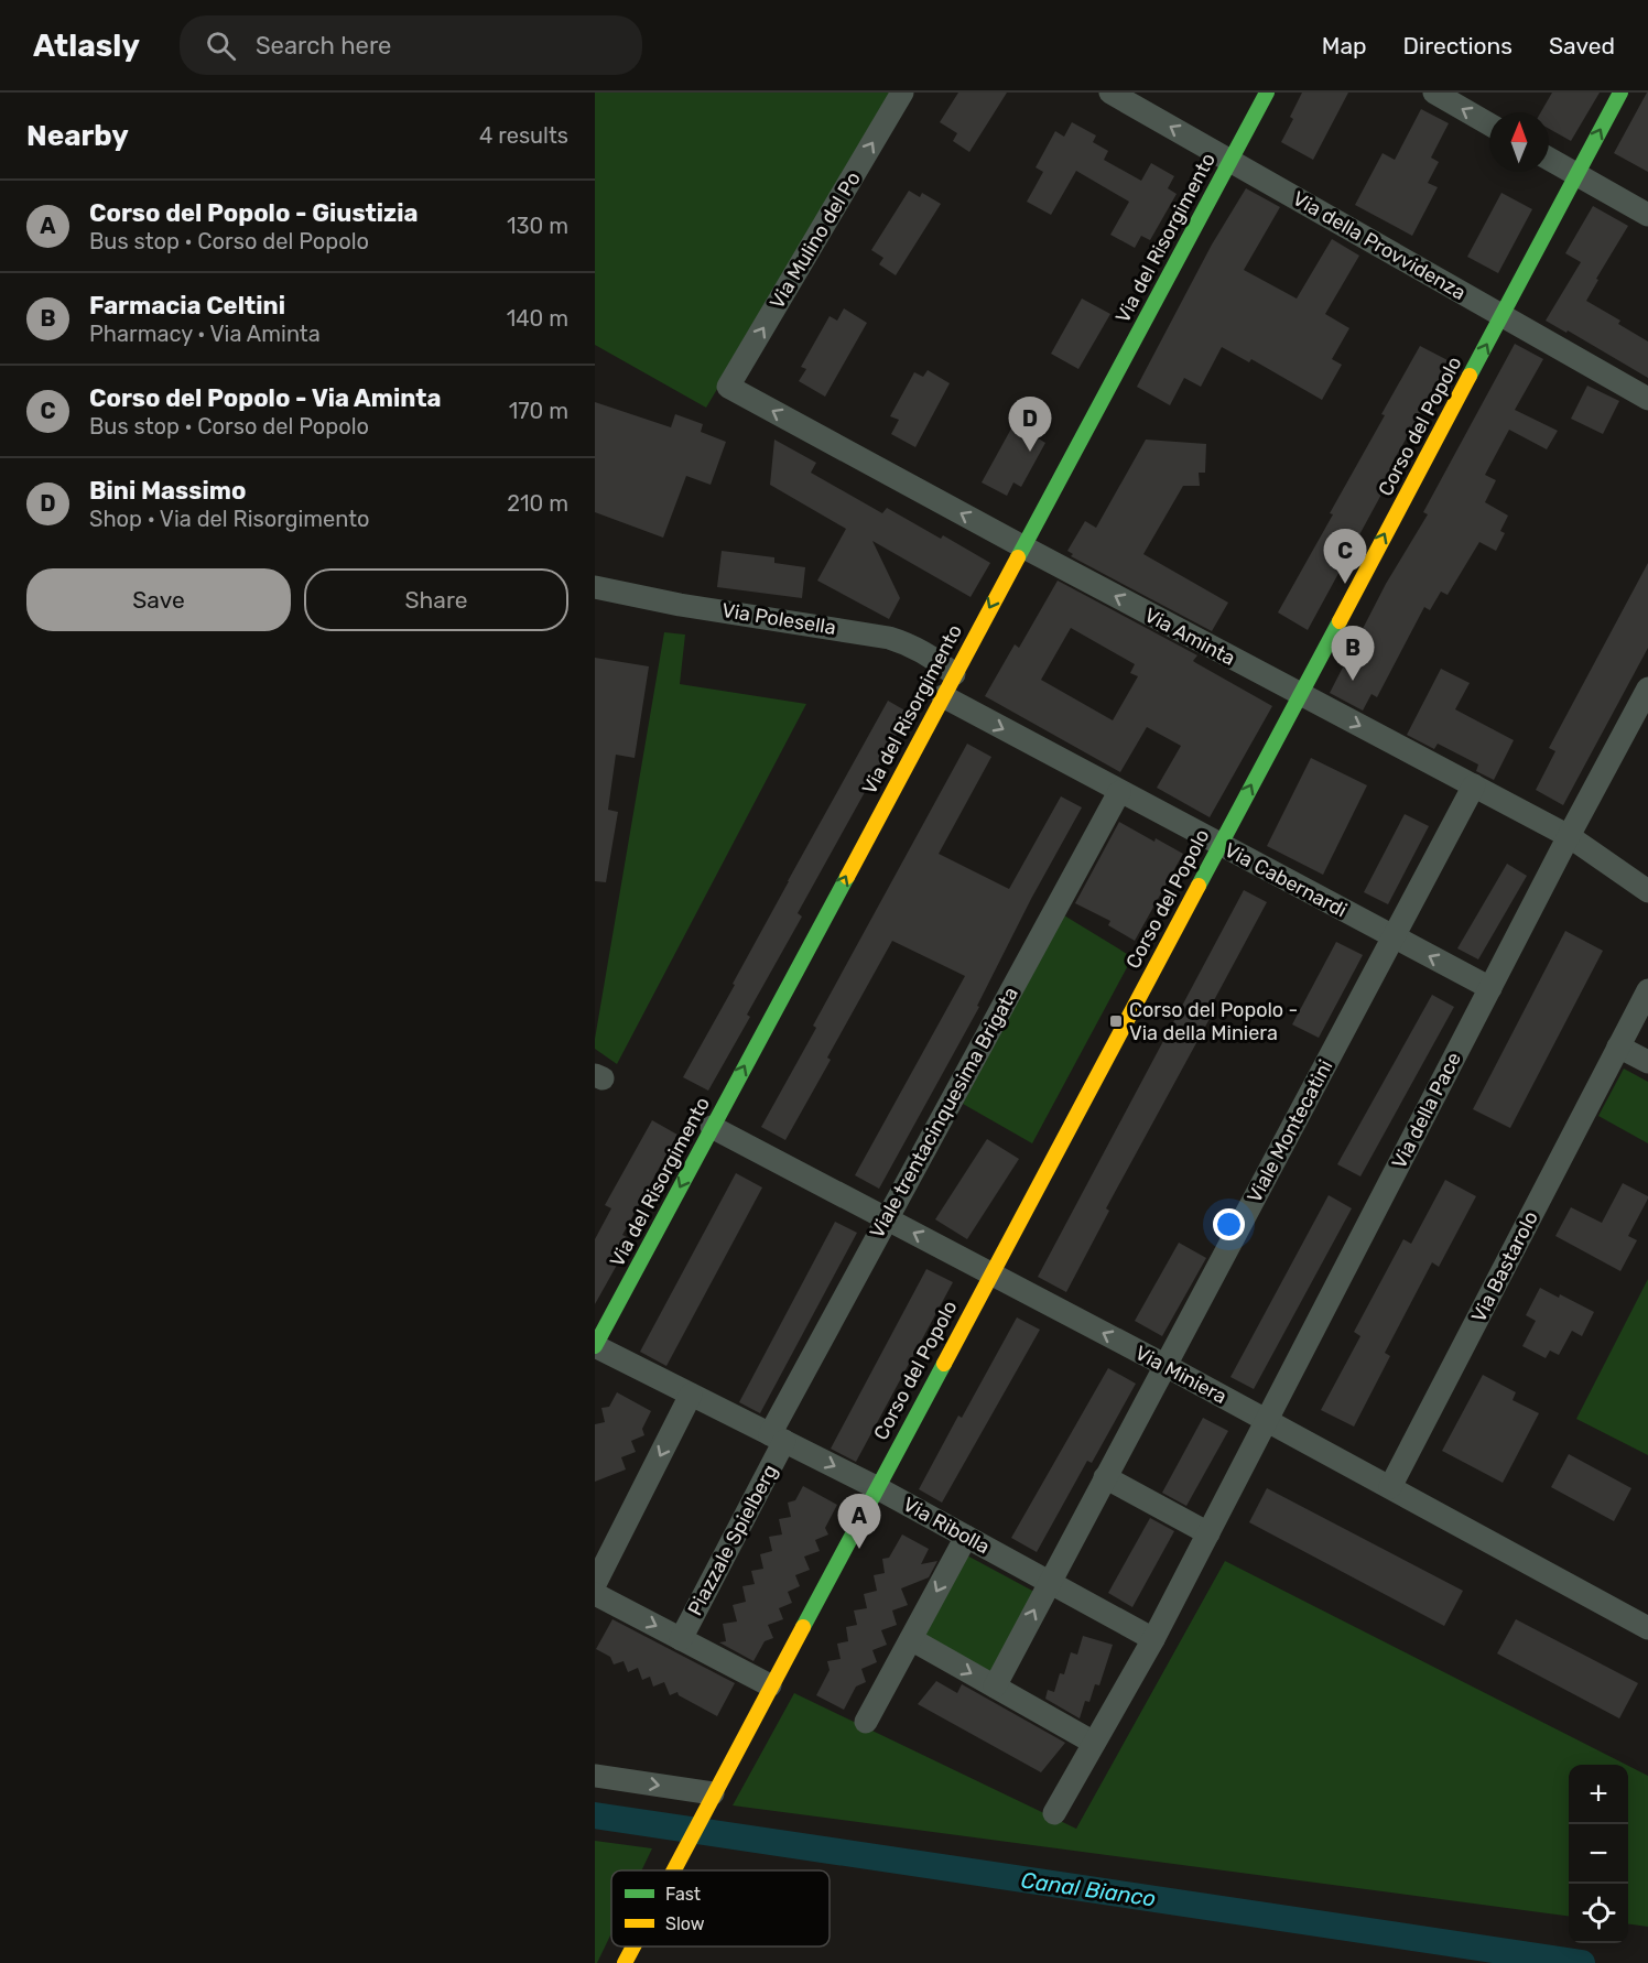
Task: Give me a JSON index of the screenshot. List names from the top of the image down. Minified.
{"streets":{"street":["Via del Risorgimento","Via Mulino del Po","Via della Provvidenza","Corso del Popolo","Via Polesella","Via Aminta","Via Cabernardi","Via della Pace","Viale trentacinquesima Brigata","Viale Montecatini","Via Bastarolo","Via Miniera","Via Ribolla","Piazzale Spielberg"]},"crossings":[["Via del Risorgimento","Via della Provvidenza"],["Via del Risorgimento","Via Polesella"],["Via del Risorgimento","Via Aminta"],["Via del Risorgimento","Via Cabernardi"],["Via del Risorgimento","Via Miniera"],["Via del Risorgimento","Via Ribolla"],["Via Mulino del Po","Via Aminta"],["Via della Provvidenza","Corso del Popolo"],["Corso del Popolo","Via Aminta"],["Corso del Popolo","Via Cabernardi"],["Corso del Popolo","Via Miniera"],["Corso del Popolo","Via Ribolla"],["Corso del Popolo","Piazzale Spielberg"],["Via Aminta","Via della Pace"],["Via Aminta","Viale Montecatini"],["Via Cabernardi","Via della Pace"],["Via Cabernardi","Viale trentacinquesima Brigata"],["Via Cabernardi","Viale Montecatini"],["Via della Pace","Via Miniera"],["Via della Pace","Via Ribolla"],["Viale trentacinquesima Brigata","Via Miniera"],["Viale trentacinquesima Brigata","Via Ribolla"],["Viale trentacinquesima Brigata","Piazzale Spielberg"],["Viale Montecatini","Via Miniera"],["Viale Montecatini","Via Ribolla"],["Via Bastarolo","Via Miniera"],["Via Ribolla","Piazzale Spielberg"]],"one_way":["Via Mulino del Po"],"water":["Canal Bianco"],"places":{"transit":["Corso del Popolo - Via della Miniera"]},"legend":["Fast","Slow"],"north":"top","page":{"header":"Atlasly","search":"Search here","nav":["Map","Directions","Saved"],"heading":["Nearby","4 results"],"list":[{"mark":"A","name":"Corso del Popolo - Giustizia","note":"Bus stop · Corso del Popolo","value":"130 m"},{"mark":"B","name":"Farmacia Celtini","note":"Pharmacy · Via Aminta","value":"140 m"},{"mark":"C","name":"Corso del Popolo - Via Aminta","note":"Bus stop · Corso del Popolo","value":"170 m"},{"mark":"D","name":"Bini Massimo","note":"Shop · Via del Risorgimento","value":"210 m"}],"pins":["D","C","B","A"],"buttons":["Save","Share"],"map_buttons":["+","−"]}}
